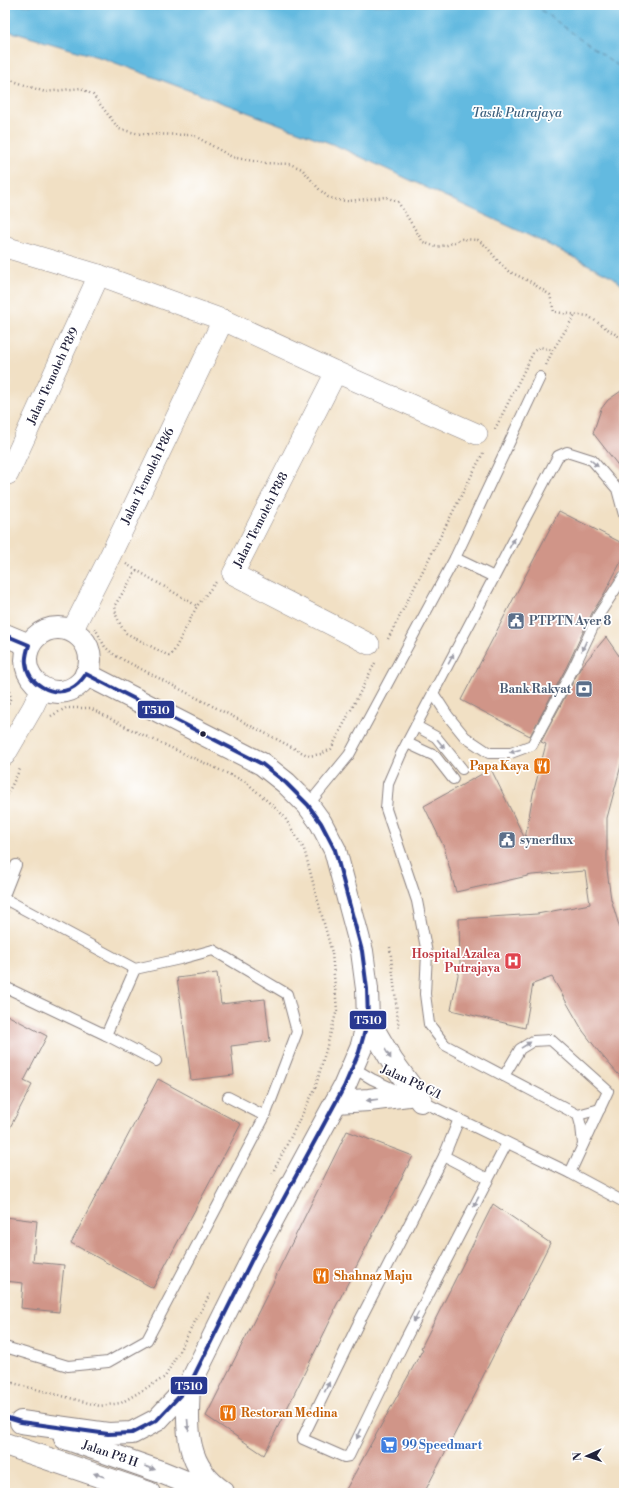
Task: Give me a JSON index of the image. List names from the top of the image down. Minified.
{"streets":{"street":["Jalan Temoleh P8/9","Jalan Temoleh P8/6","Jalan Temoleh P8/8","Jalan P8 H"],"lane":["Jalan P8 G/1"]},"water":["Tasik Putrajaya"],"places":{"public building":["PTPTN Ayer 8","synerflux"],"bank":["Bank Rakyat"],"restaurant":["Papa Kaya","Shahnaz Maju","Restoran Medina"],"hospital":["Hospital Azalea Putrajaya"],"supermarket":["99 Speedmart"]},"lines":["transit line T510"],"north":"left"}
